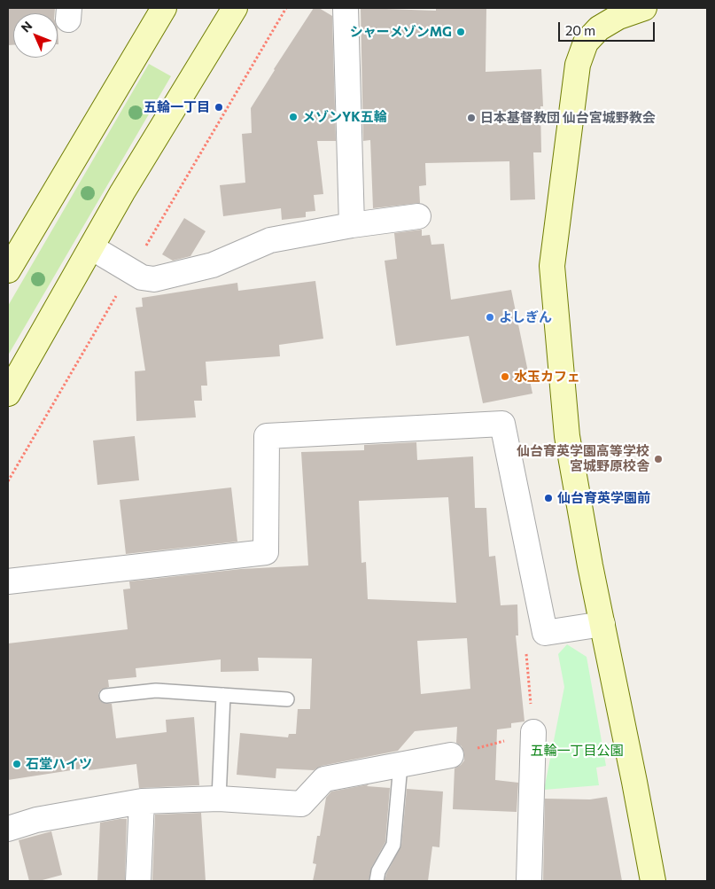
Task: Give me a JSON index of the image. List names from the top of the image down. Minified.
{"parks":["五輪一丁目公園"],"places":["シャーメゾンMG","五輪一丁目","メゾンYK五輪","日本基督教団 仙台宮城野教会","よしぎん","水玉カフェ","仙台育英学園高等学校 宮城野原校舎","仙台育英学園前","石堂ハイツ"],"scale_bar":"20 m","north":"top left"}
